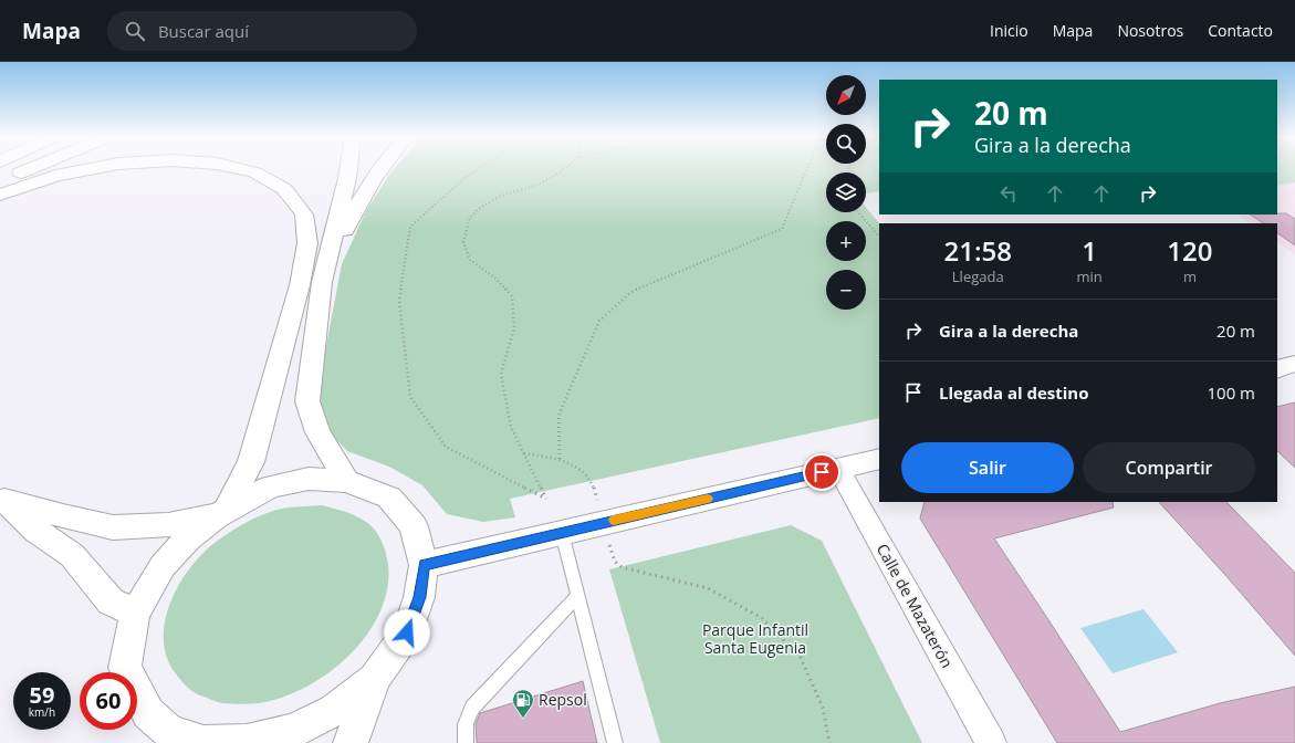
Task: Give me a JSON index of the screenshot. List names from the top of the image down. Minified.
{"streets":{"street":["Calle de Mazaterón"]},"parks":["Parque Infantil Santa Eugenia"],"places":{"fuel station":["Repsol"]},"north":"bottom left","page":{"header":"Mapa","search":"Buscar aquí","nav":["Inicio","Mapa","Nosotros","Contacto"],"map_buttons":["+","−"],"turn":["20 m","Gira a la derecha"],"eta":["21:58","Llegada","1","min","120","m"],"list":[{"name":"Gira a la derecha","value":"20 m"},{"name":"Llegada al destino","value":"100 m"}],"buttons":["Salir","Compartir"],"speed":"59 km/h","limit":"60"}}
